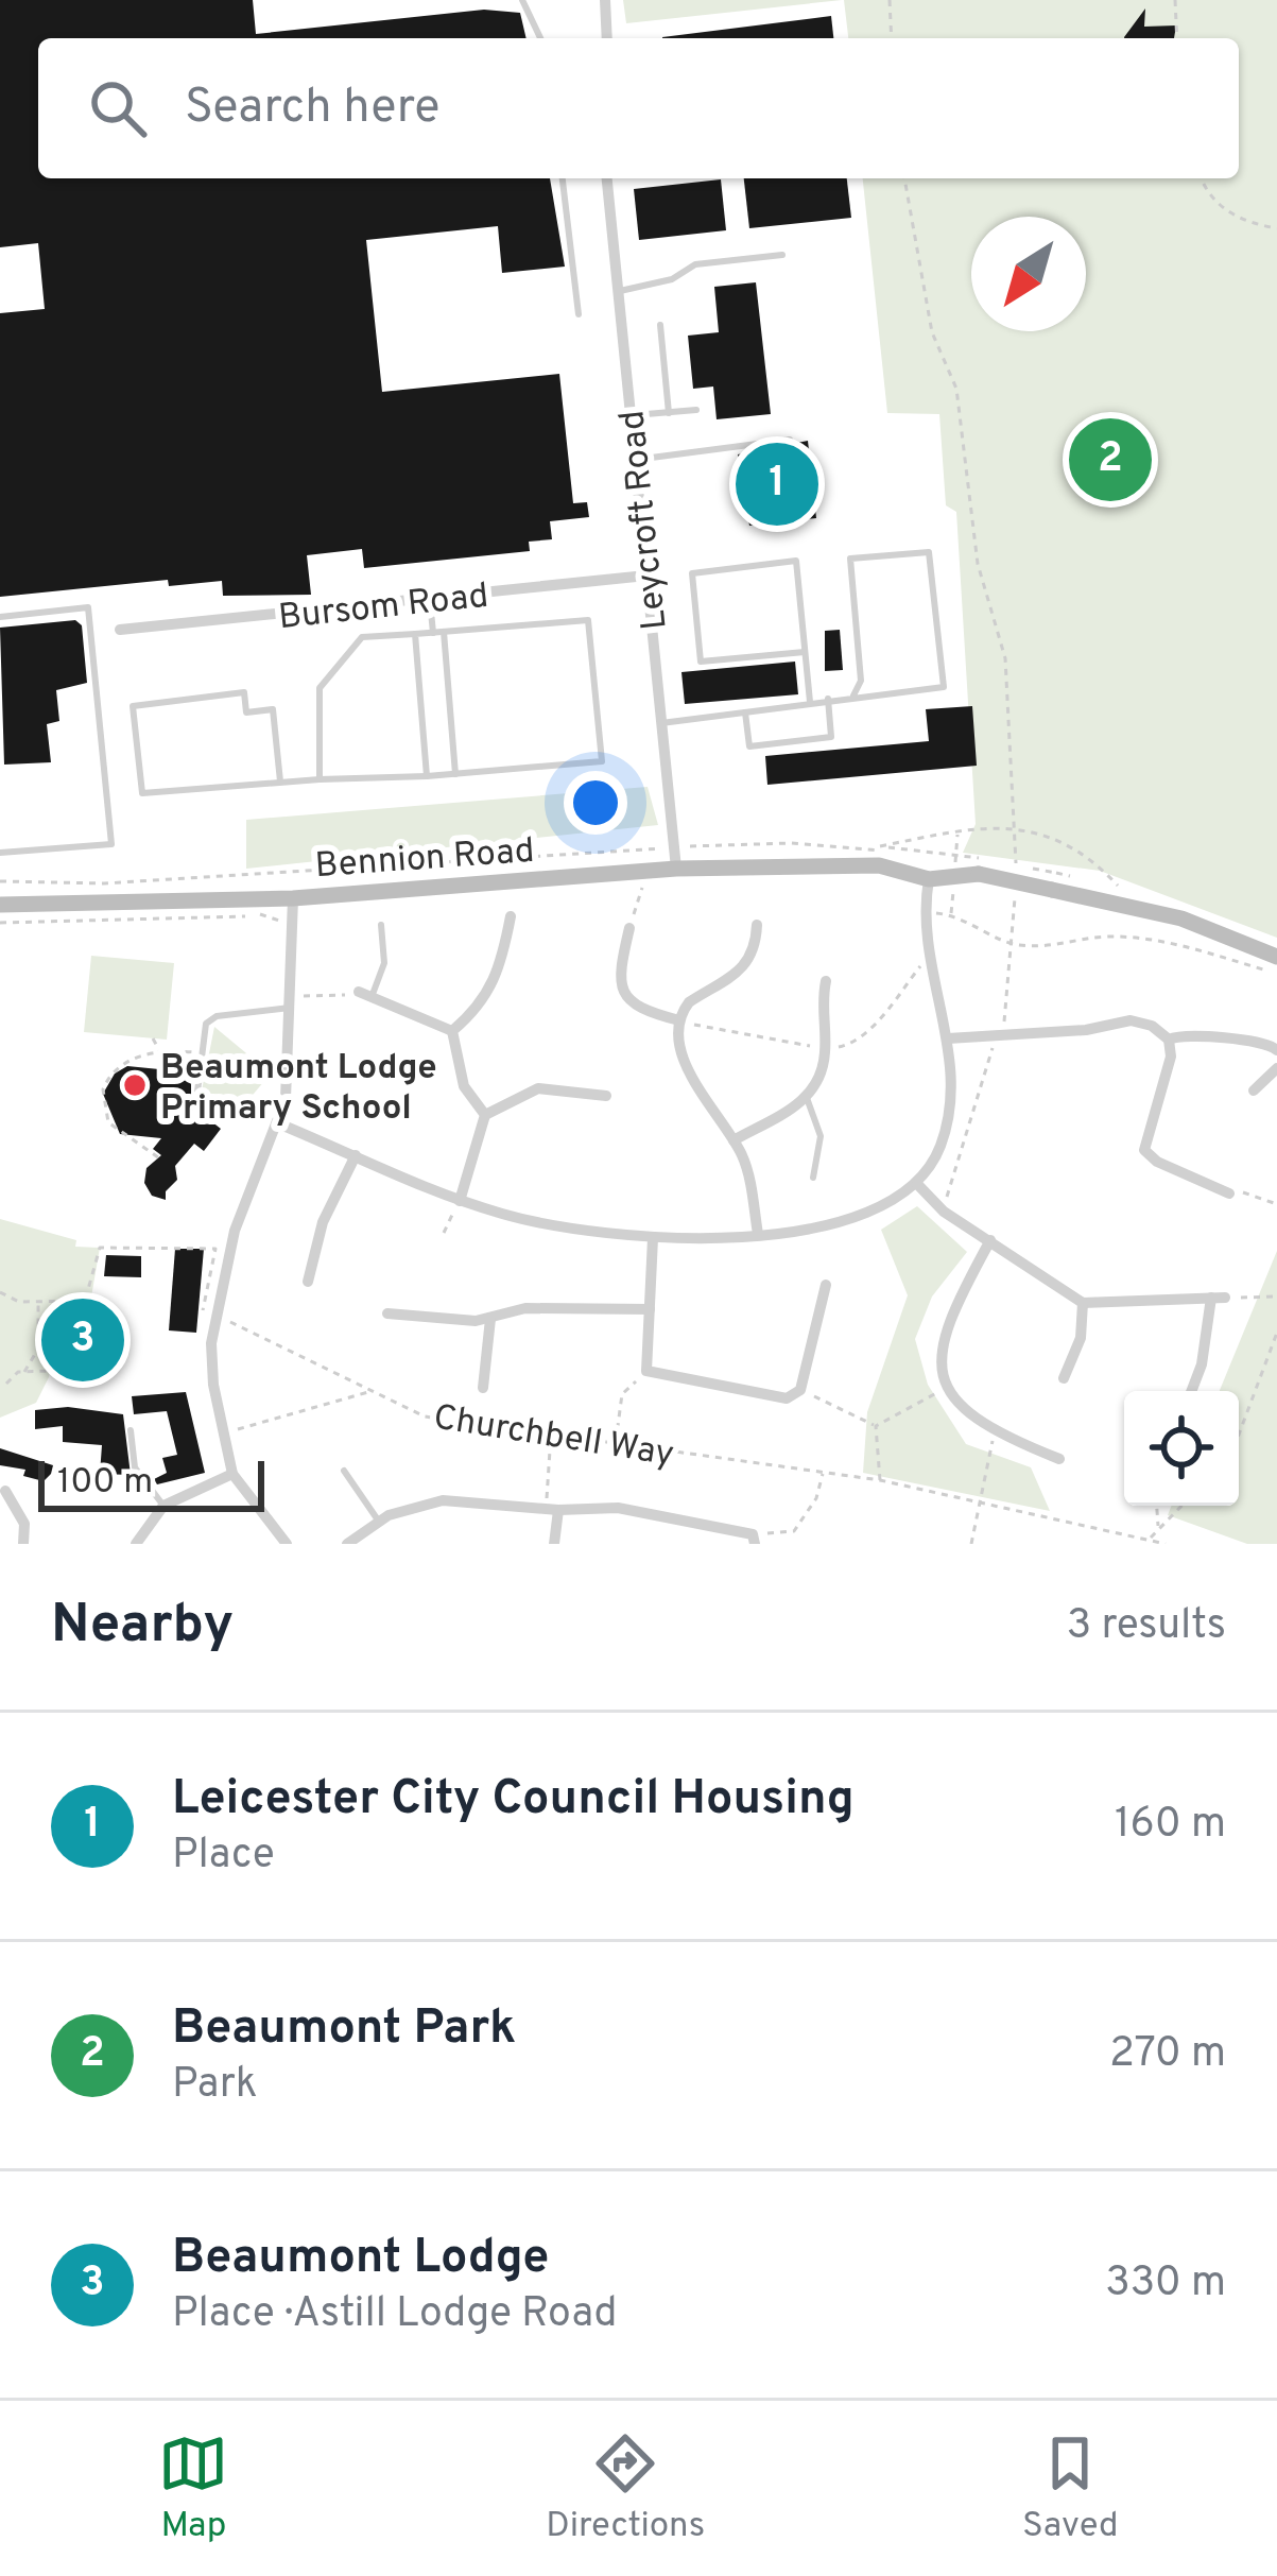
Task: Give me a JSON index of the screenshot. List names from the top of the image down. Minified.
{"streets":{"street":["Leycroft Road","Bursom Road","Bennion Road"],"path":["Churchbell Way"]},"crossings":[["Leycroft Road","Bursom Road"],["Leycroft Road","Bennion Road"]],"places":["Beaumont Lodge Primary School"],"scale_bar":"100 m","north":"bottom left","page":{"search":"Search here","pins":["2","1","3"],"scale":"100 m","heading":["Nearby","3 results"],"list":[{"mark":"1","name":"Leicester City Council Housing","note":"Place","value":"160 m"},{"mark":"2","name":"Beaumont Park","note":"Park","value":"270 m"},{"mark":"3","name":"Beaumont Lodge","note":"Place · Astill Lodge Road","value":"330 m"}],"nav":["Map","Directions","Saved"]}}
